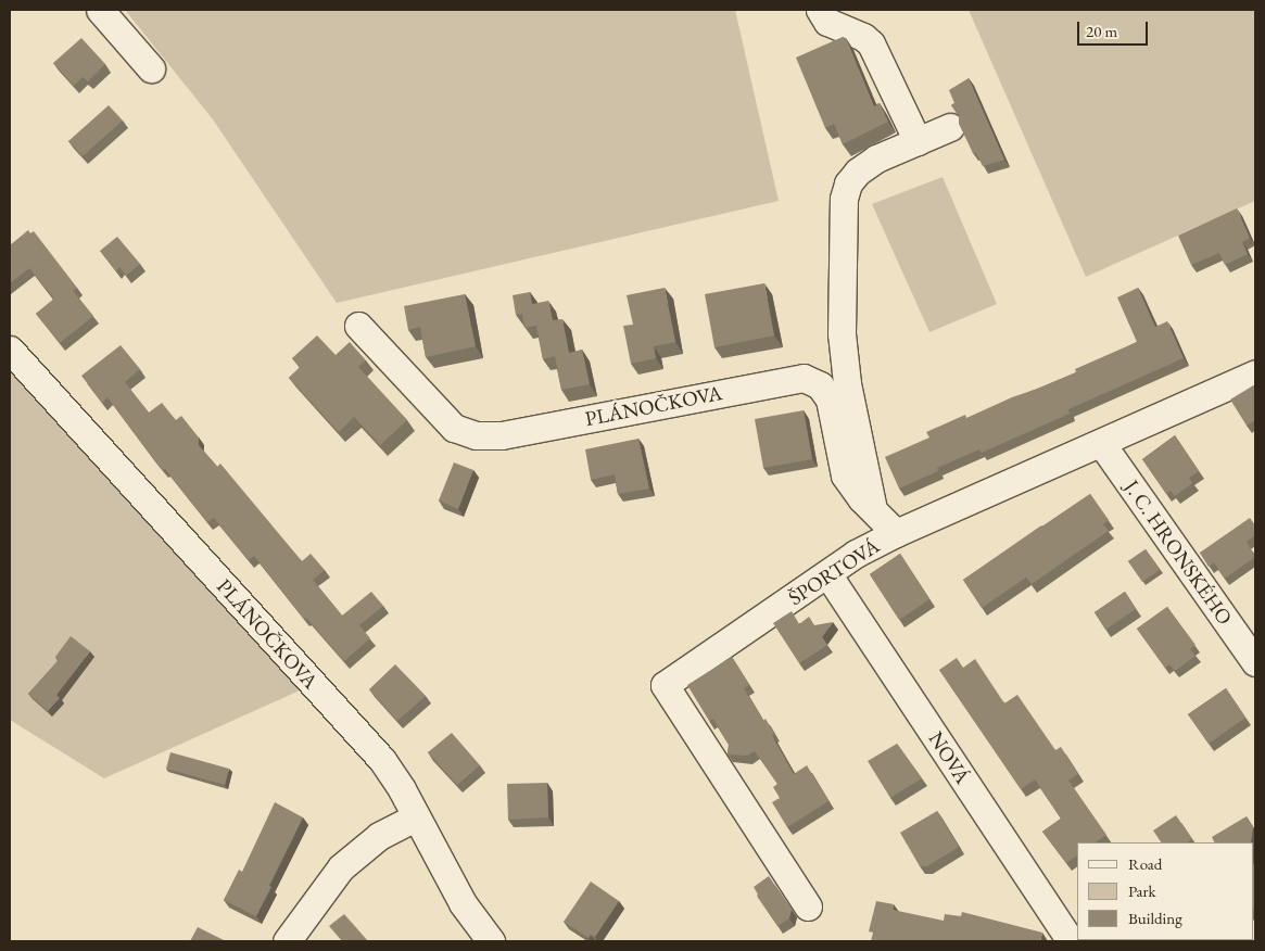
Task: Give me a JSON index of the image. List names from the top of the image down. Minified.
{"streets":{"street":["PLÁNOČKOVA","J. C. HRONSKÉHO","ŠPORTOVÁ","NOVÁ"]},"crossings":[["PLÁNOČKOVA","ŠPORTOVÁ"],["J. C. HRONSKÉHO","ŠPORTOVÁ"],["ŠPORTOVÁ","NOVÁ"]],"legend":["Road","Park","Building"],"scale_bar":"20 m"}
